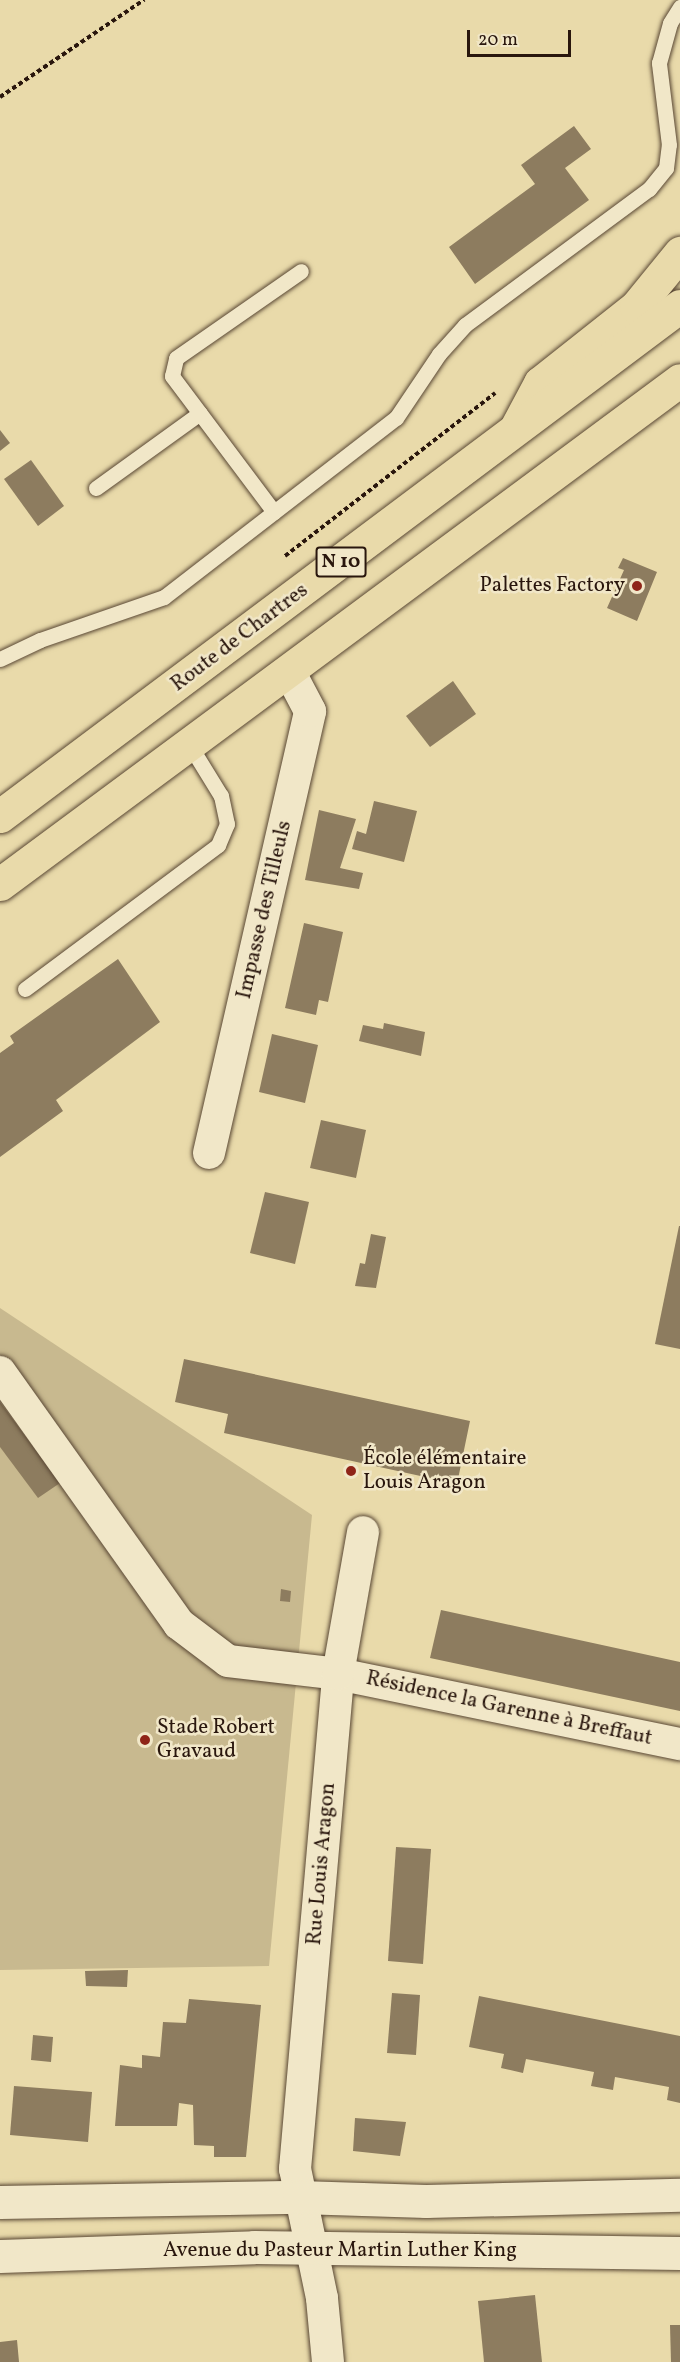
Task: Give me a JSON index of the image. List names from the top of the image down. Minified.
{"streets":{"main road":["N 10","Route de Chartres"],"street":["Impasse des Tilleuls","Résidence la Garenne à Breffaut","Rue Louis Aragon","Avenue du Pasteur Martin Luther King"]},"crossings":[["N 10","Impasse des Tilleuls"],["Résidence la Garenne à Breffaut","Rue Louis Aragon"],["Rue Louis Aragon","Avenue du Pasteur Martin Luther King"]],"places":["Palettes Factory","École élémentaire Louis Aragon","Stade Robert Gravaud"],"scale_bar":"20 m"}
